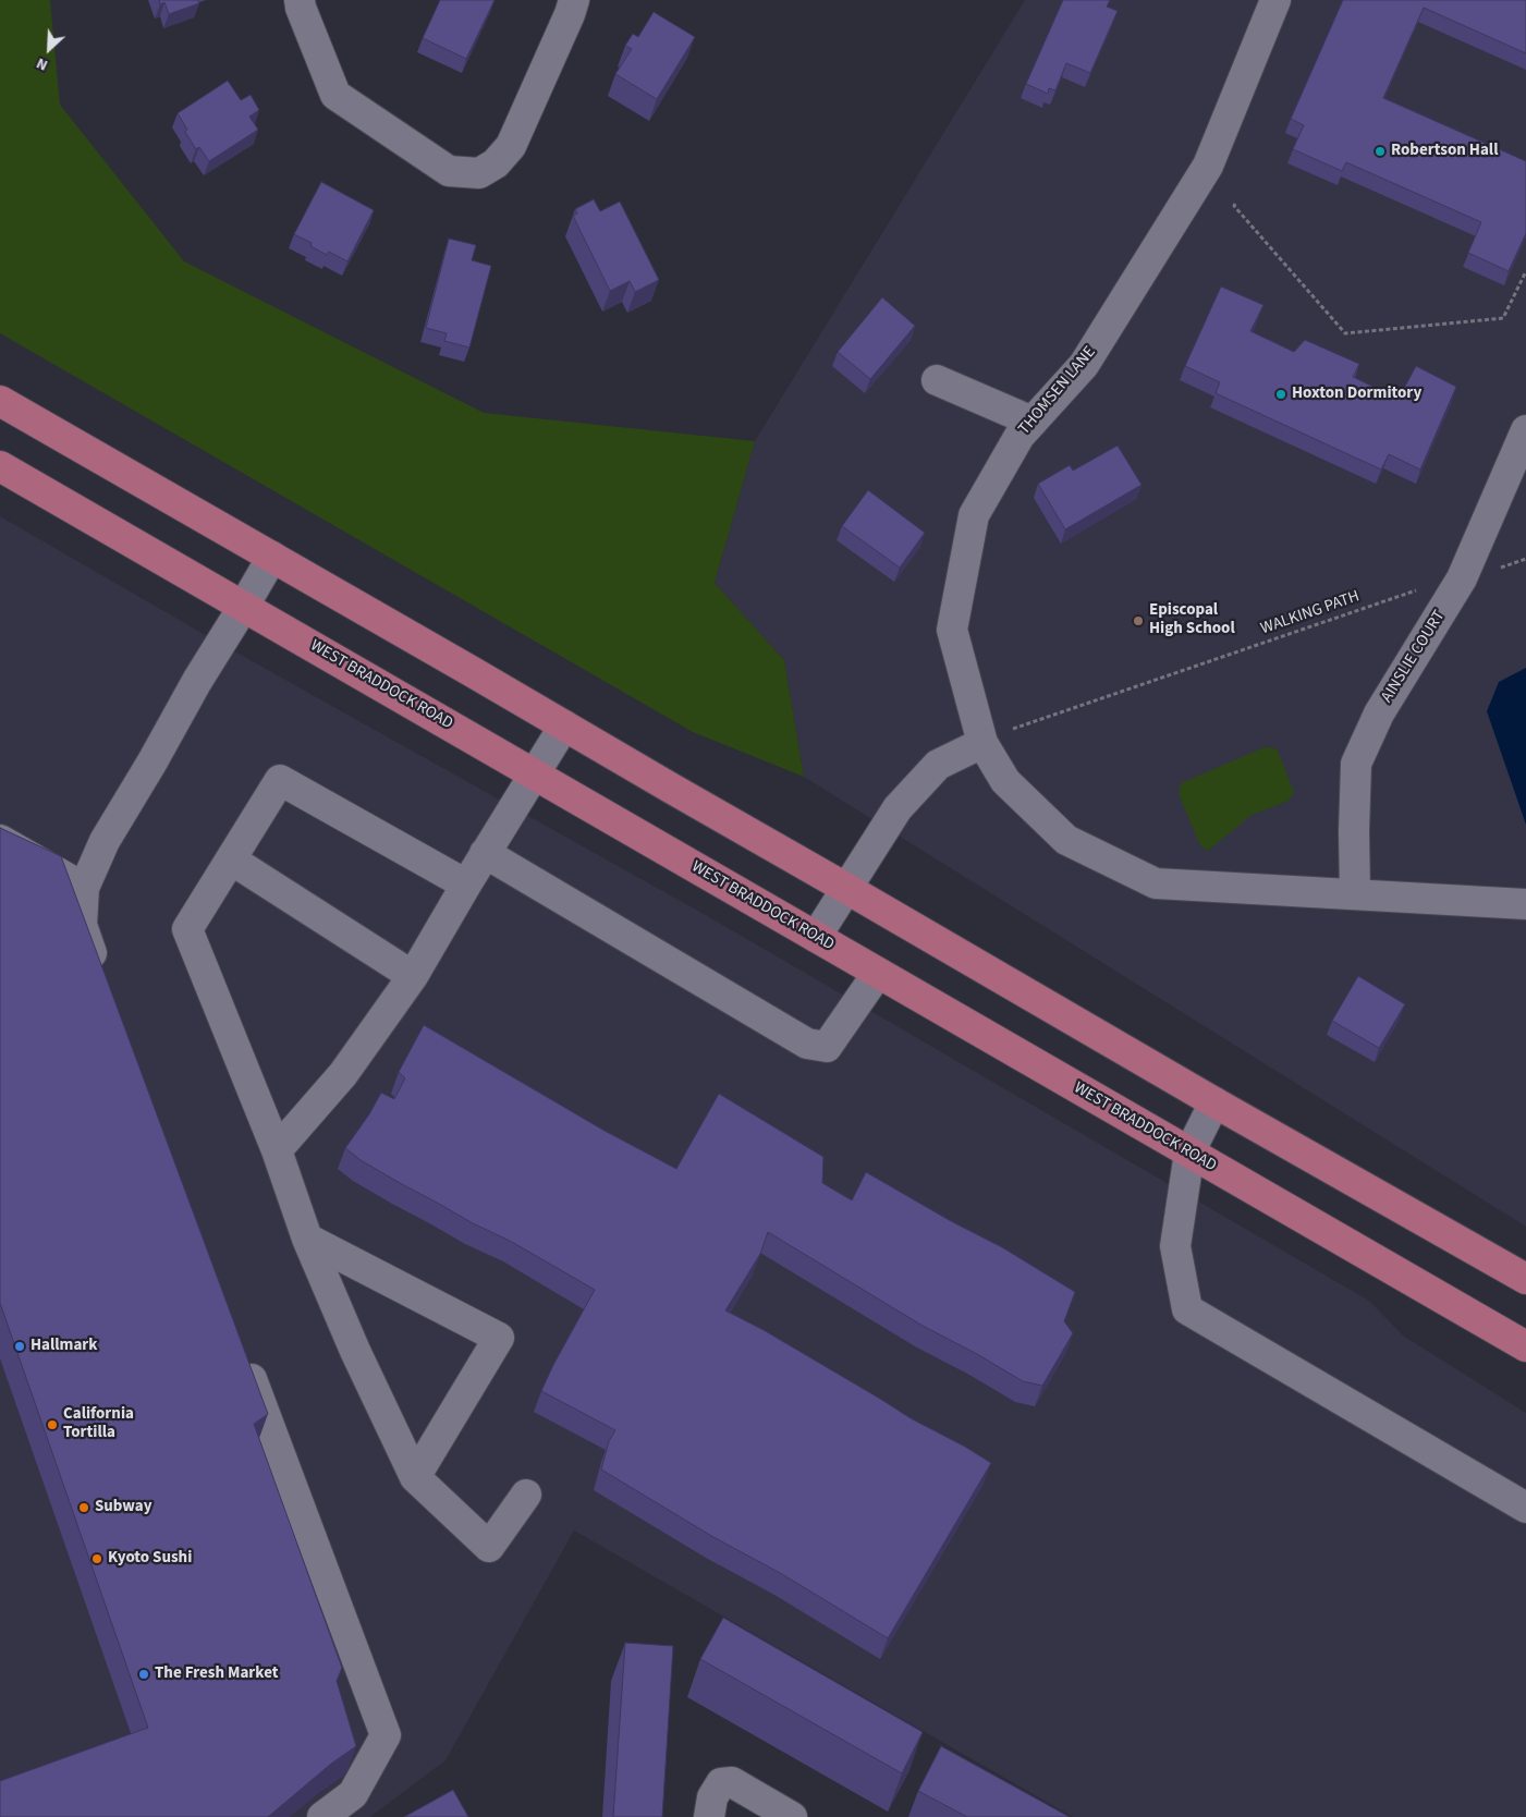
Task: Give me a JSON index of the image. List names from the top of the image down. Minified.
{"streets":{"main road":["WEST BRADDOCK ROAD"],"street":["THOMSEN LANE","AINSLIE COURT"],"path":["WALKING PATH"]},"crossings":[["THOMSEN LANE","WALKING PATH"],["THOMSEN LANE","AINSLIE COURT"],["WALKING PATH","AINSLIE COURT"]],"places":["Robertson Hall","Hoxton Dormitory","Episcopal High School","Hallmark","California Tortilla","Subway","Kyoto Sushi","The Fresh Market"],"north":"bottom left"}
